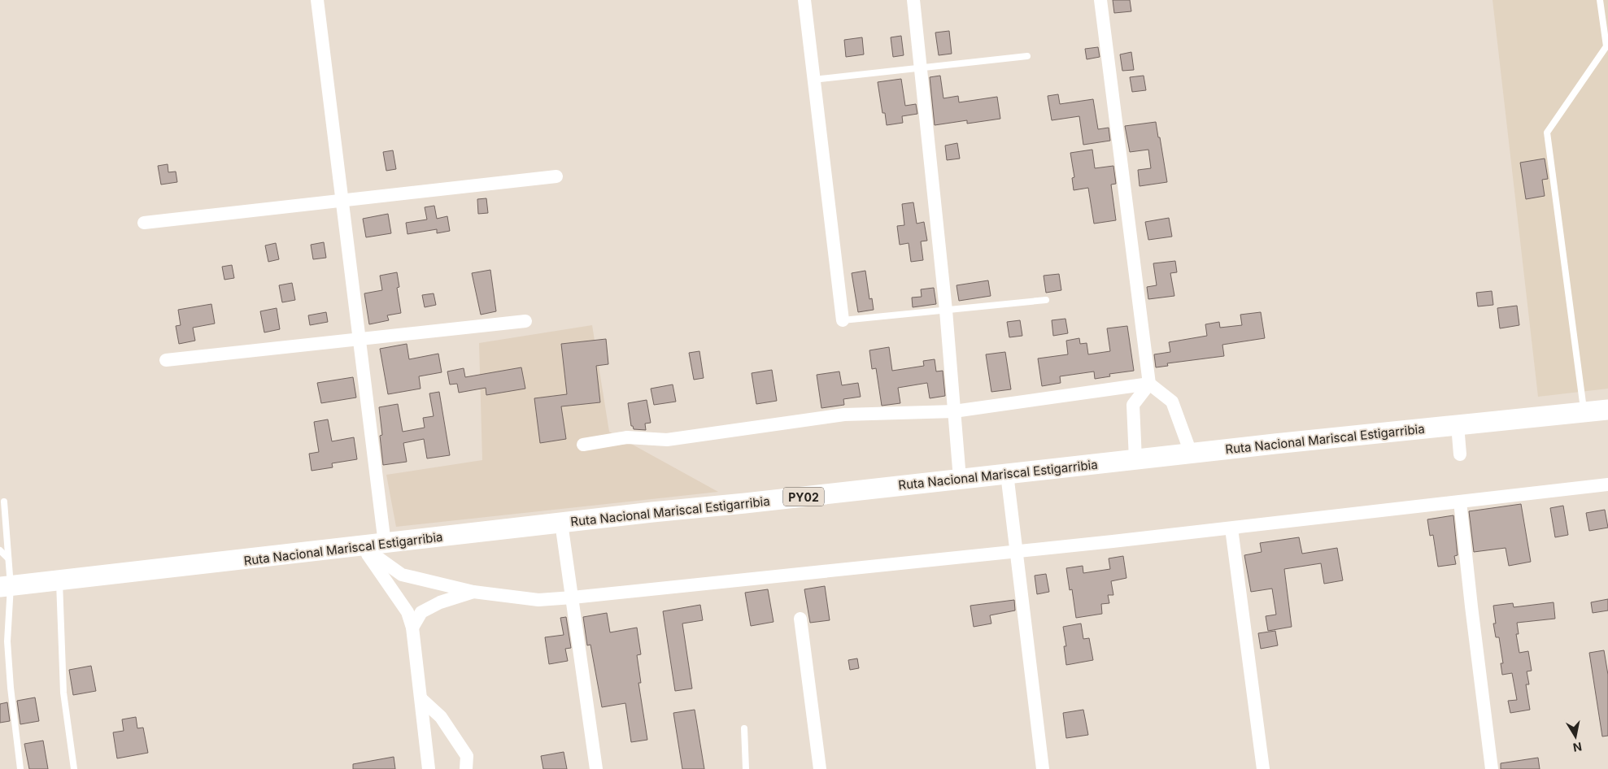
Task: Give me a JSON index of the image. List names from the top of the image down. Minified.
{"streets":{"main road":["Ruta Nacional Mariscal Estigarribia","PY02"]},"north":"bottom"}
